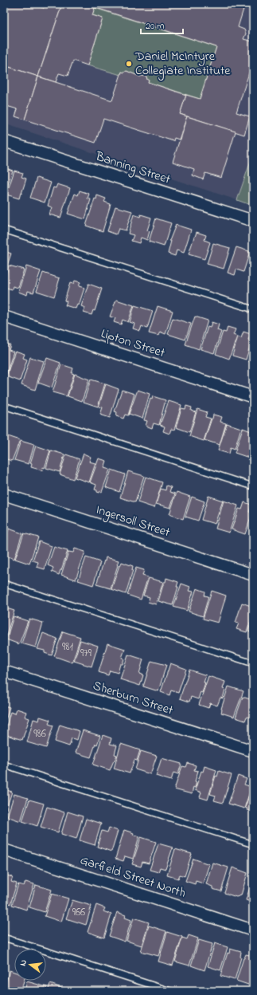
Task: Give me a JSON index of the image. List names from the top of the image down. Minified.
{"streets":{"street":["Banning Street","Lipton Street","Ingersoll Street","Sherburn Street","Garfield Street North"]},"places":["Daniel McIntyre Collegiate Institute"],"house_numbers":["981","979","986","966"],"scale_bar":"20 m","north":"left"}
